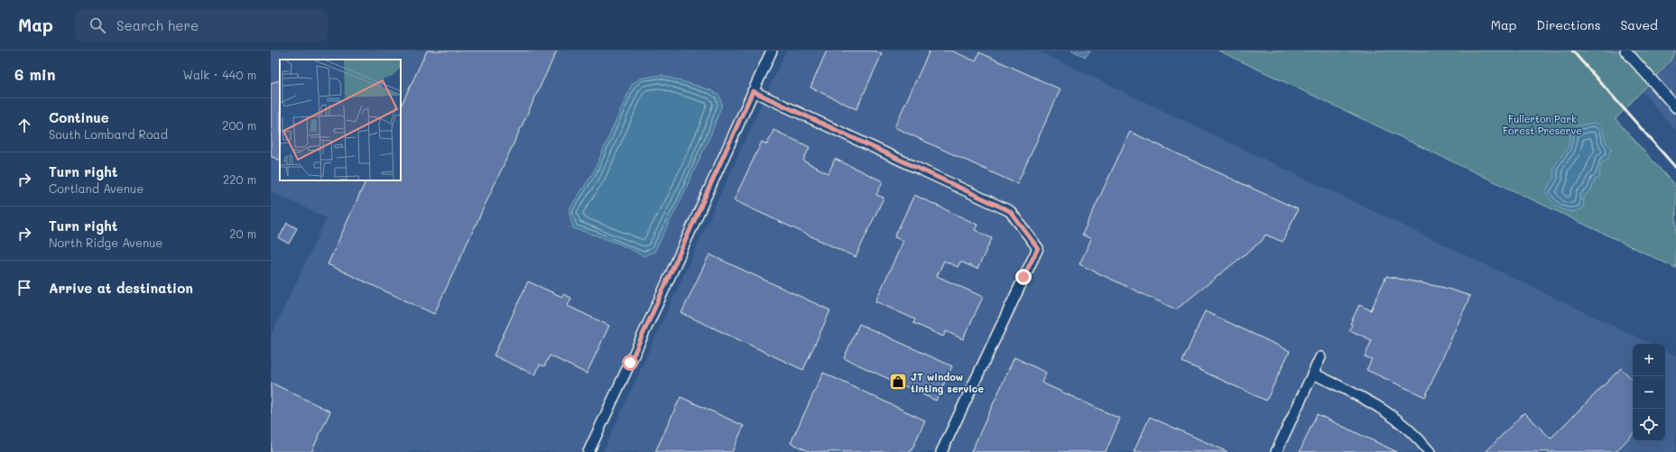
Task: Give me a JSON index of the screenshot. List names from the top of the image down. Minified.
{"parks":["Fullerton Park Forest Preserve"],"places":{"shop":["JT window tinting service"]},"page":{"header":"Map","search":"Search here","nav":["Map","Directions","Saved"],"heading":["6 min","Walk · 440 m"],"list":[["Continue","South Lombard Road","200 m"],["Turn right","Cortland Avenue","220 m"],["Turn right","North Ridge Avenue","20 m"],"Arrive at destination"],"map_buttons":["+","−"]}}
